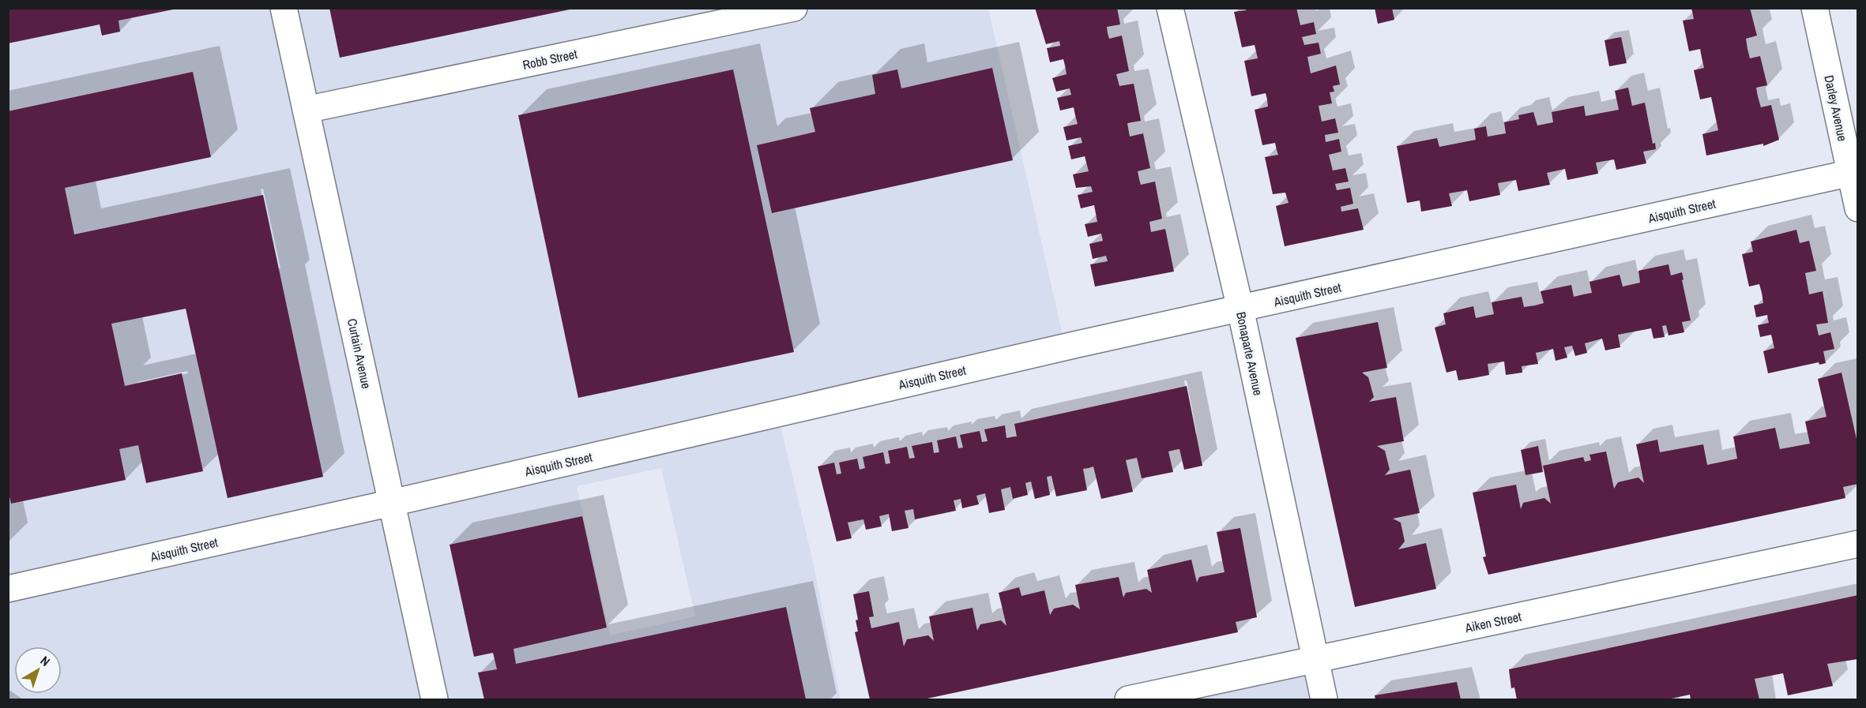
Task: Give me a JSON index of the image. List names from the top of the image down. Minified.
{"streets":{"street":["Robb Street","Darley Avenue","Aisquith Street","Curtain Avenue","Bonaparte Avenue","Aiken Street"]},"crossings":[["Robb Street","Curtain Avenue"],["Darley Avenue","Aisquith Street"],["Aisquith Street","Curtain Avenue"],["Aisquith Street","Bonaparte Avenue"],["Bonaparte Avenue","Aiken Street"]],"north":"top right"}
